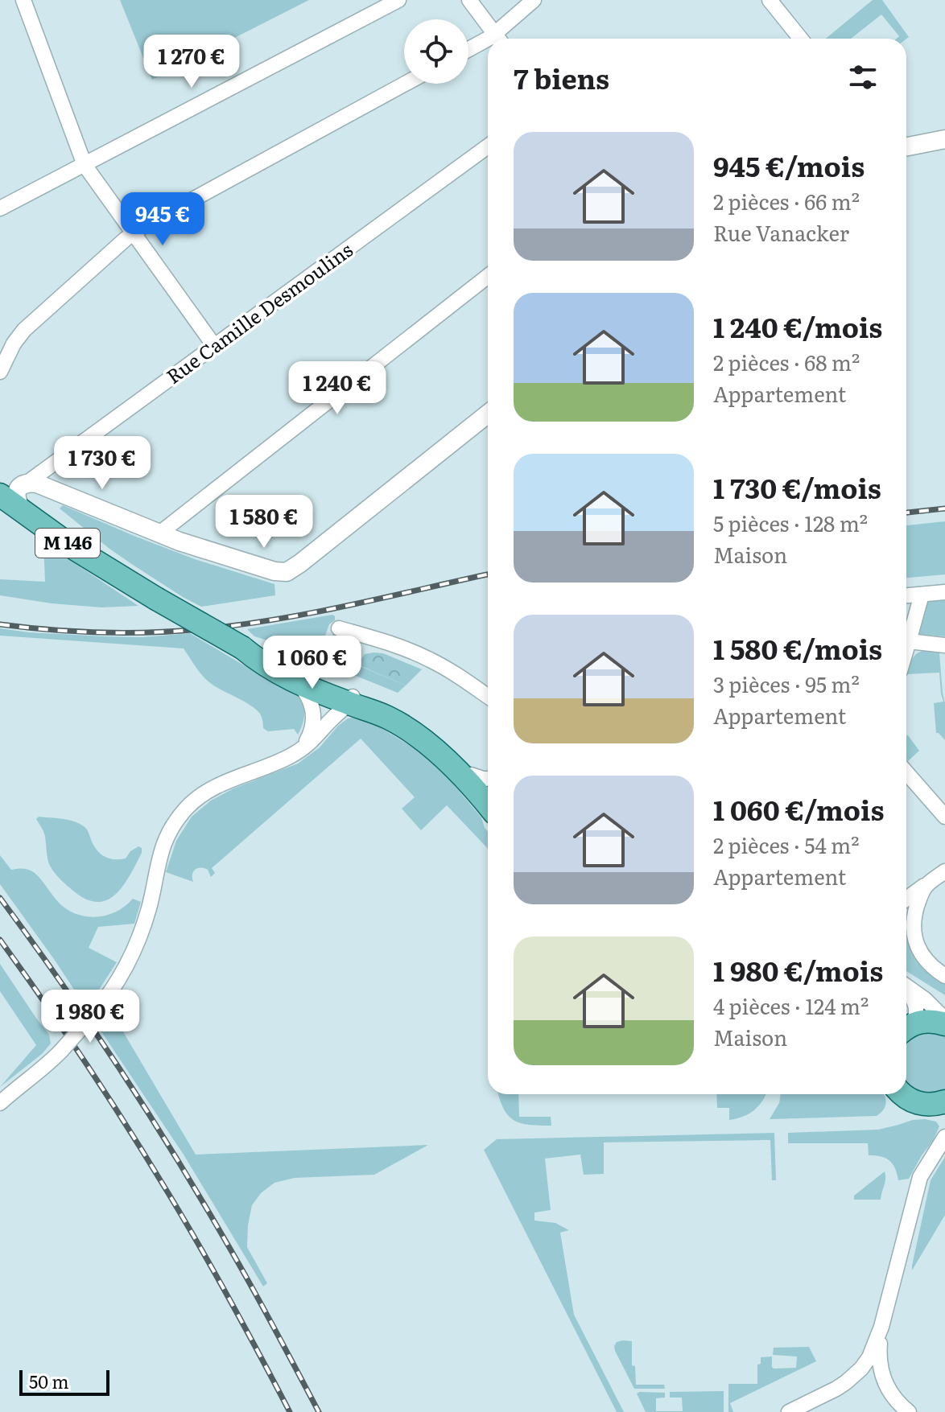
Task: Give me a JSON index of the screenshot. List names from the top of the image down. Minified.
{"streets":{"main road":["M 146"],"street":["Rue Camille Desmoulins"]},"crossings":[["Rue Camille Desmoulins","M 146"]],"scale_bar":"50 m","page":{"price":["1 270 €","945 €","1 240 €","1 730 €","1 580 €","1 060 €","1 980 €"],"heading":"7 biens","list":[{"name":"945 €/mois","note":"2 pièces · 66 m² · Rue Vanacker"},{"name":"1 240 €/mois","note":"2 pièces · 68 m² · Appartement"},{"name":"1 730 €/mois","note":"5 pièces · 128 m² · Maison"},{"name":"1 580 €/mois","note":"3 pièces · 95 m² · Appartement"},{"name":"1 060 €/mois","note":"2 pièces · 54 m² · Appartement"},{"name":"1 980 €/mois","note":"4 pièces · 124 m² · Maison"}],"scale":"50 m"}}
